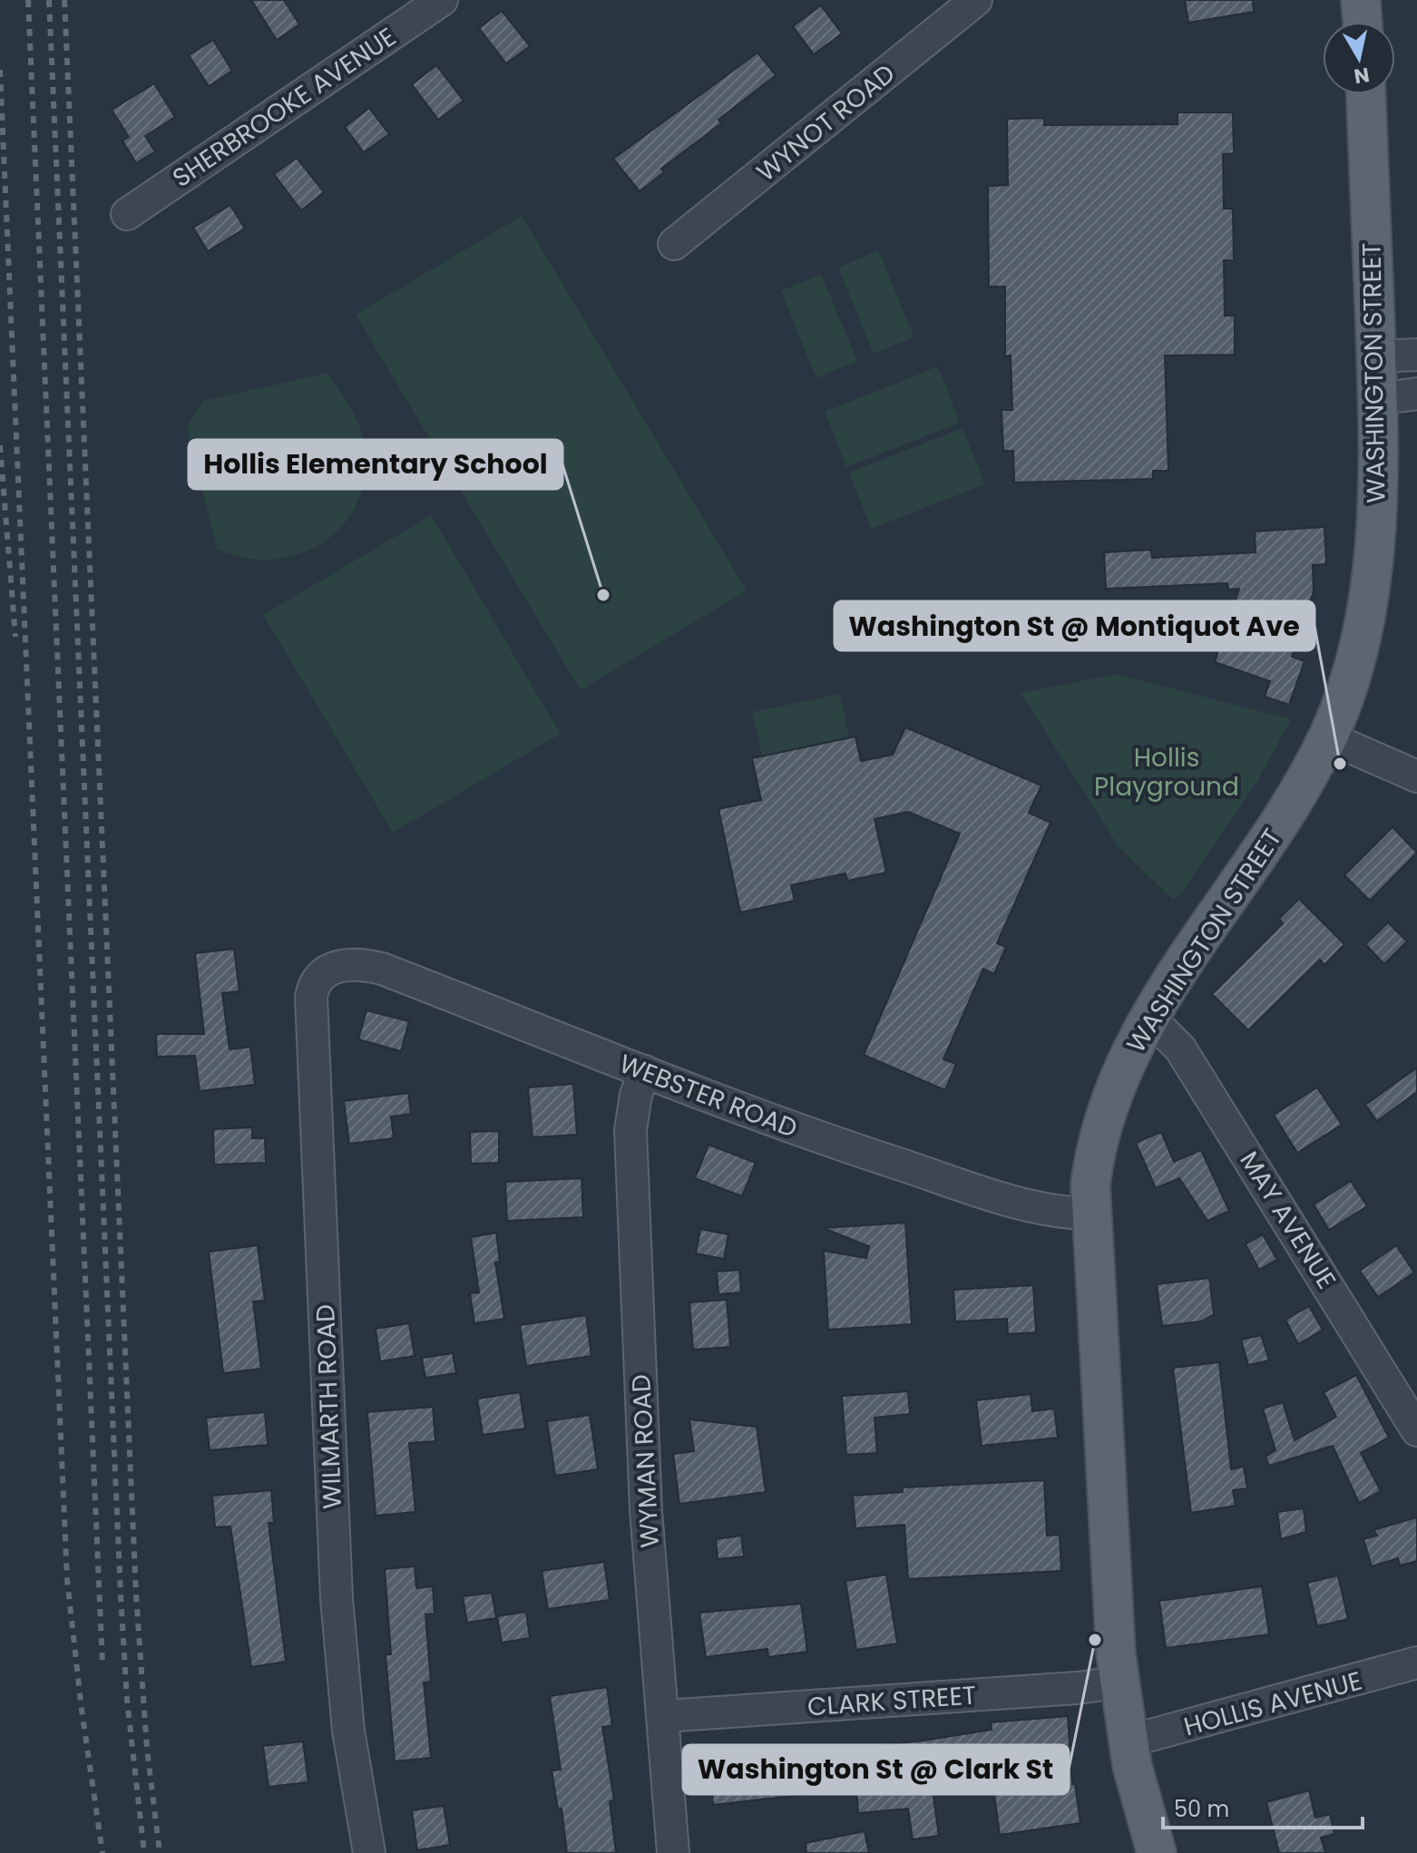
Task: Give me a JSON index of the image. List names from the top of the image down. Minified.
{"streets":{"main road":["WASHINGTON STREET"],"street":["SHERBROOKE AVENUE","WYNOT ROAD","WEBSTER ROAD","MAY AVENUE","WILMARTH ROAD","WYMAN ROAD","CLARK STREET","HOLLIS AVENUE"]},"crossings":[["WASHINGTON STREET","WEBSTER ROAD"],["WASHINGTON STREET","MAY AVENUE"],["WASHINGTON STREET","CLARK STREET"],["WASHINGTON STREET","HOLLIS AVENUE"],["WEBSTER ROAD","WILMARTH ROAD"],["WEBSTER ROAD","WYMAN ROAD"],["WYMAN ROAD","CLARK STREET"]],"parks":["Hollis Playground"],"places":["Hollis Elementary School","Washington St @ Montiquot Ave","Washington St @ Clark St"],"scale_bar":"50 m","north":"bottom"}
